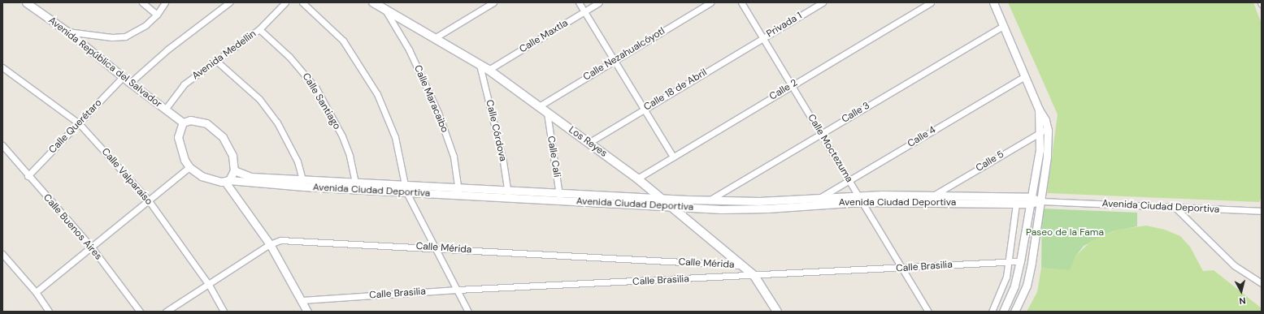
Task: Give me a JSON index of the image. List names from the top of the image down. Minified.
{"streets":{"main road":["Los Reyes"],"street":["Privada 1","Calle Maxtla","Calle Nezahualcóyotl","Avenida Medellin","Avenida República del Salvador","Calle 18 de Abril","Calle 2","Calle Maracaibo","Calle Santiago","Calle 3","Calle Querétaro","Calle Córdova","Calle 4","Calle Moctezuma","Calle Cali","Calle 5","Calle Valparaíso","Avenida Ciudad Deportiva","Calle Buenos Aires","Calle Mérida","Calle Brasilia"]},"crossings":[["Privada 1","Calle 18 de Abril"],["Privada 1","Calle Moctezuma"],["Calle Maxtla","Los Reyes"],["Calle Nezahualcóyotl","Los Reyes"],["Avenida Medellin","Avenida República del Salvador"],["Avenida Medellin","Calle Santiago"],["Avenida República del Salvador","Calle Querétaro"],["Avenida República del Salvador","Avenida Ciudad Deportiva"],["Calle 18 de Abril","Los Reyes"],["Calle 18 de Abril","Calle Moctezuma"],["Calle 2","Los Reyes"],["Calle 2","Calle Moctezuma"],["Calle Maracaibo","Los Reyes"],["Calle Maracaibo","Avenida Ciudad Deportiva"],["Calle Santiago","Avenida Ciudad Deportiva"],["Calle 3","Calle Moctezuma"],["Calle 3","Avenida Ciudad Deportiva"],["Calle Querétaro","Calle Valparaíso"],["Calle Querétaro","Calle Buenos Aires"],["Calle Córdova","Los Reyes"],["Calle Córdova","Avenida Ciudad Deportiva"],["Calle 4","Calle Moctezuma"],["Calle 4","Avenida Ciudad Deportiva"],["Los Reyes","Calle Cali"],["Los Reyes","Avenida Ciudad Deportiva"],["Los Reyes","Calle Mérida"],["Los Reyes","Calle Brasilia"],["Calle Moctezuma","Avenida Ciudad Deportiva"],["Calle Moctezuma","Calle Brasilia"],["Calle Cali","Avenida Ciudad Deportiva"],["Calle 5","Avenida Ciudad Deportiva"],["Calle Valparaíso","Calle Mérida"]],"parks":["Paseo de la Fama"],"north":"bottom"}
